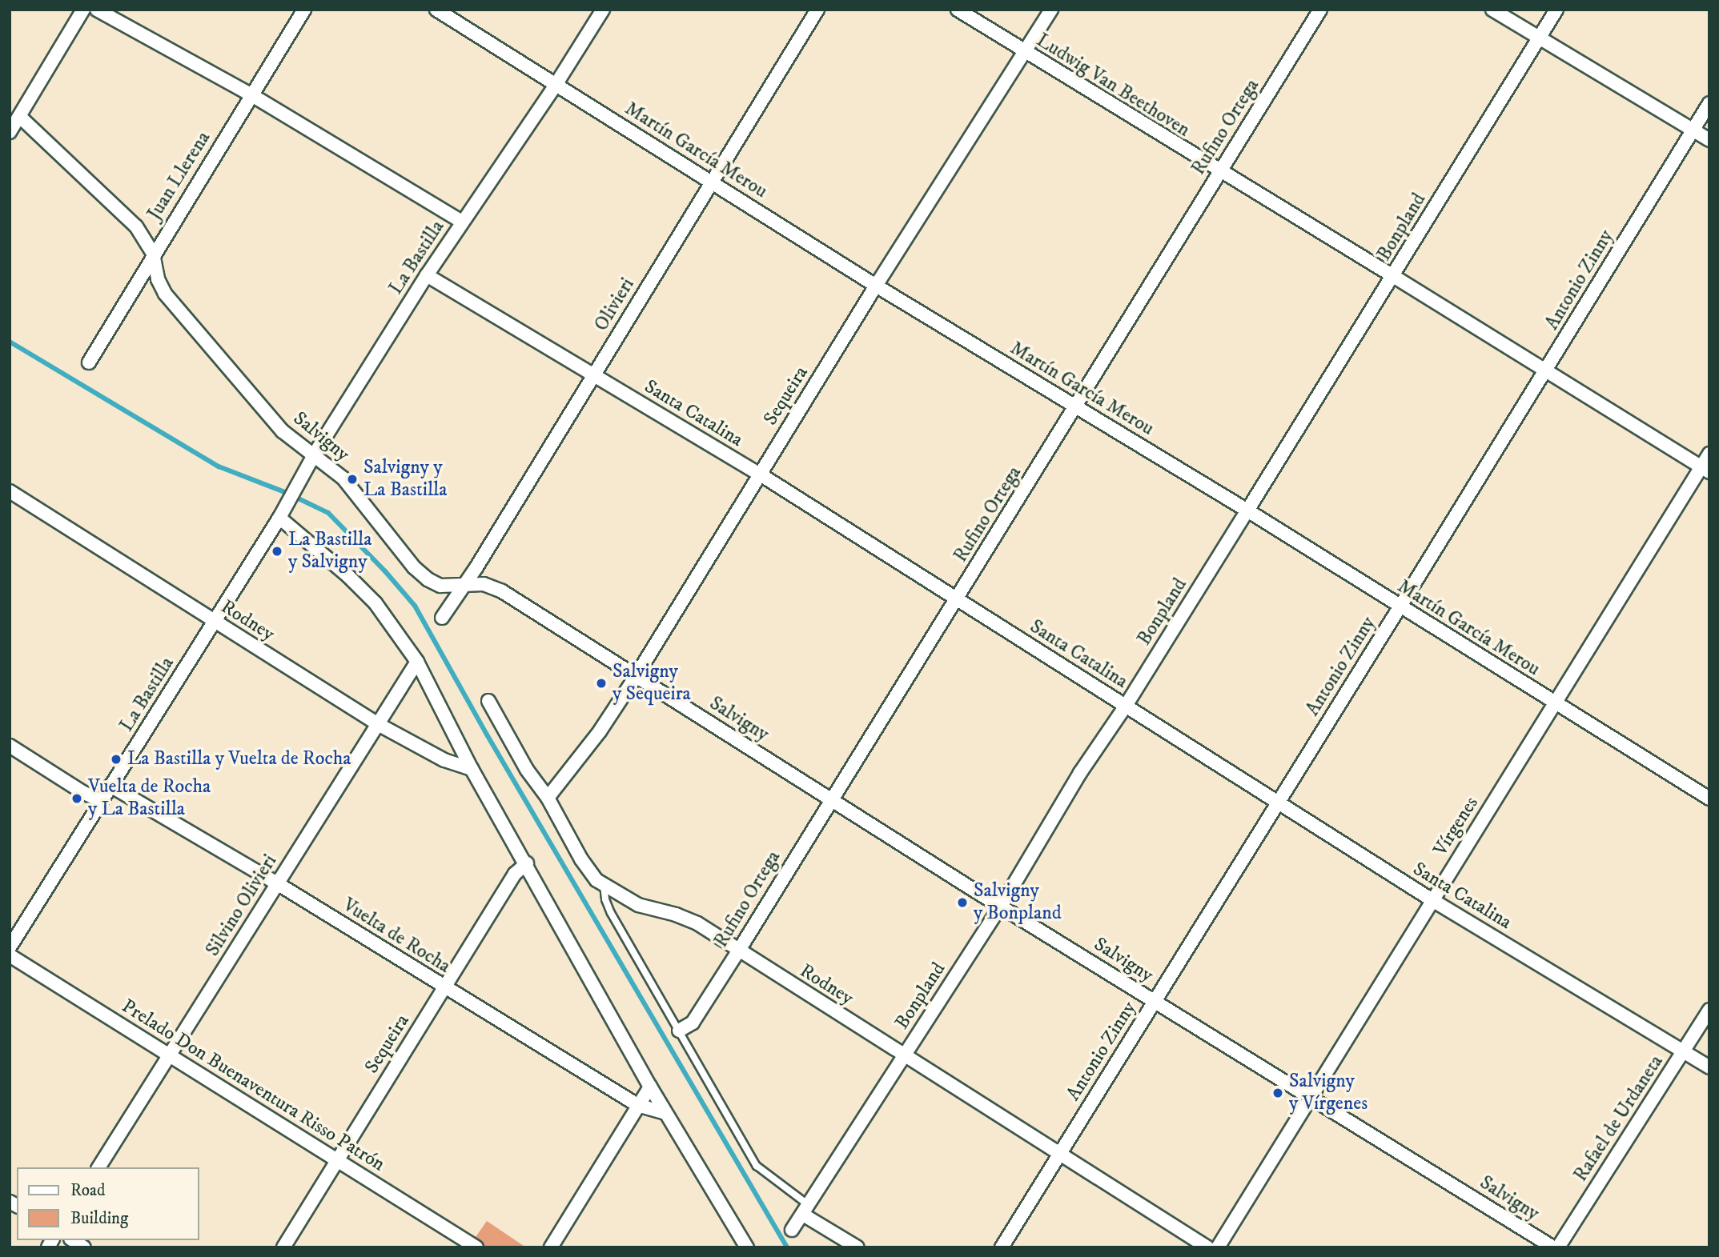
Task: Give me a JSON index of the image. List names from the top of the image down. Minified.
{"streets":{"street":["Ludwig Van Beethoven","Rufino Ortega","Martín García Merou","Juan Llerena","Bonpland","La Bastilla","Antonio Zinny","Olivieri","Sequeira","Santa Catalina","Salvigny","Rodney","Vírgenes","Silvino Olivieri","Vuelta de Rocha","Prelado Don Buenaventura Risso Patrón","Rafael de Urdaneta"]},"crossings":[["Ludwig Van Beethoven","Rufino Ortega"],["Ludwig Van Beethoven","Bonpland"],["Ludwig Van Beethoven","Antonio Zinny"],["Ludwig Van Beethoven","Sequeira"],["Ludwig Van Beethoven","Vírgenes"],["Rufino Ortega","Martín García Merou"],["Rufino Ortega","Santa Catalina"],["Rufino Ortega","Salvigny"],["Rufino Ortega","Rodney"],["Martín García Merou","Bonpland"],["Martín García Merou","La Bastilla"],["Martín García Merou","Antonio Zinny"],["Martín García Merou","Olivieri"],["Martín García Merou","Sequeira"],["Martín García Merou","Vírgenes"],["Juan Llerena","Salvigny"],["Bonpland","Santa Catalina"],["Bonpland","Salvigny"],["Bonpland","Rodney"],["La Bastilla","Santa Catalina"],["La Bastilla","Salvigny"],["La Bastilla","Rodney"],["La Bastilla","Vuelta de Rocha"],["Antonio Zinny","Santa Catalina"],["Antonio Zinny","Salvigny"],["Antonio Zinny","Rodney"],["Olivieri","Santa Catalina"],["Olivieri","Salvigny"],["Sequeira","Santa Catalina"],["Sequeira","Salvigny"],["Sequeira","Rodney"],["Sequeira","Vuelta de Rocha"],["Sequeira","Prelado Don Buenaventura Risso Patrón"],["Santa Catalina","Vírgenes"],["Santa Catalina","Rafael de Urdaneta"],["Salvigny","Vírgenes"],["Rodney","Silvino Olivieri"],["Silvino Olivieri","Vuelta de Rocha"],["Silvino Olivieri","Prelado Don Buenaventura Risso Patrón"]],"places":["Salvigny y La Bastilla","La Bastilla y Salvigny","Salvigny y Sequeira","La Bastilla y Vuelta de Rocha","Vuelta de Rocha y La Bastilla","Salvigny y Bonpland","Salvigny y Vírgenes"],"legend":["Road","Building"]}
